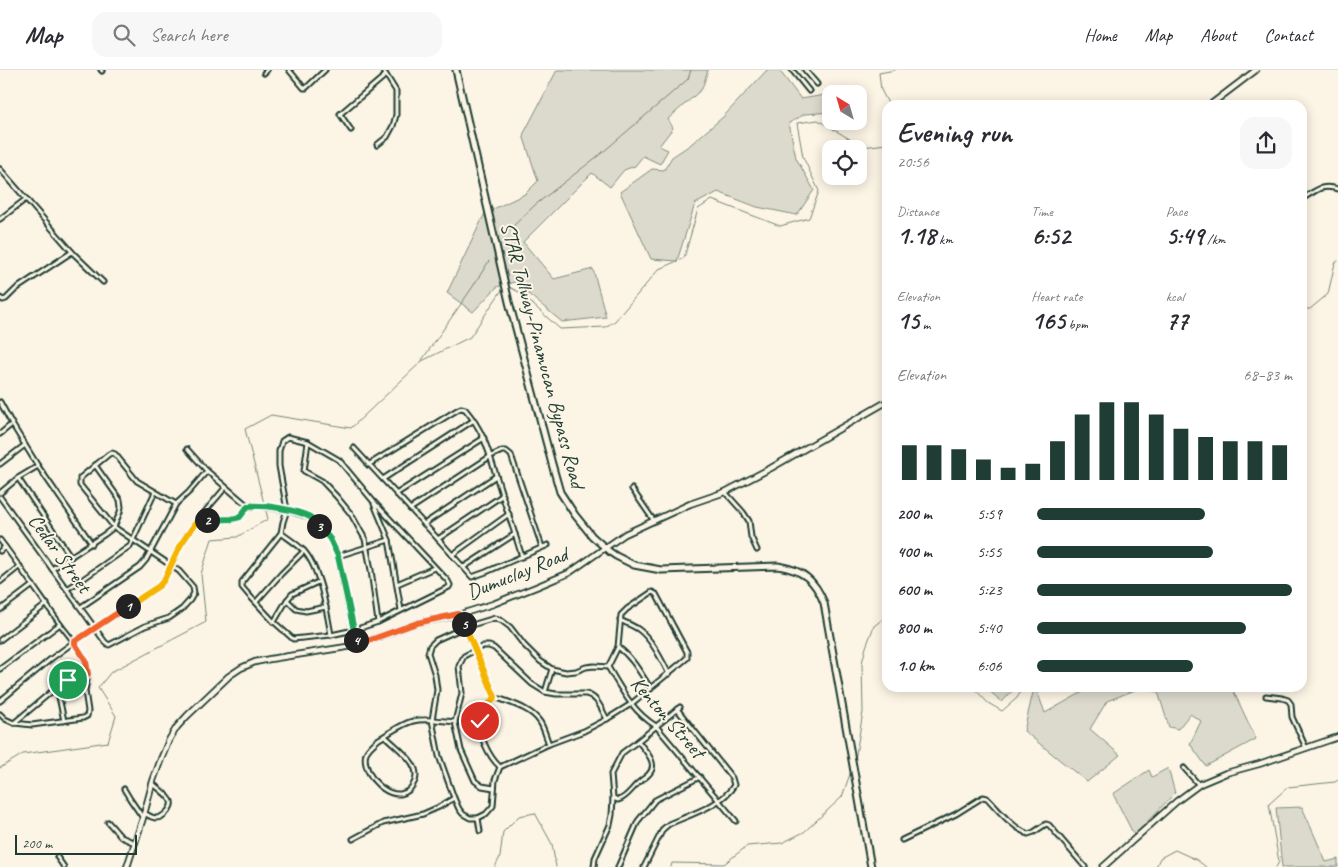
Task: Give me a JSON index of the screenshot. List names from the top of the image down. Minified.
{"streets":{"main road":["STAR Tollway-Pinamucan Bypass Road"],"street":["Cedar Street","Dumuclay Road","Kenton Street"]},"crossings":[["STAR Tollway-Pinamucan Bypass Road","Dumuclay Road"]],"scale_bar":"200 m","north":"top left","page":{"header":"Map","search":"Search here","nav":["Home","Map","About","Contact"],"heading":["Evening run","20:56"],"stats":[["Distance","1.18 km"],["Time","6:52"],["Pace","5:49 /km"],["Elevation","15 m"],["Heart rate","165 bpm"],["kcal","77"]],"chart":["Elevation","68–83 m"],"list":[{"name":"200 m","note":"5:59"},{"name":"400 m","note":"5:55"},{"name":"600 m","note":"5:23"},{"name":"800 m","note":"5:40"},{"name":"1.0 km","note":"6:06"}],"pins":["2","3","1","5","4"],"scale":"200 m"}}
